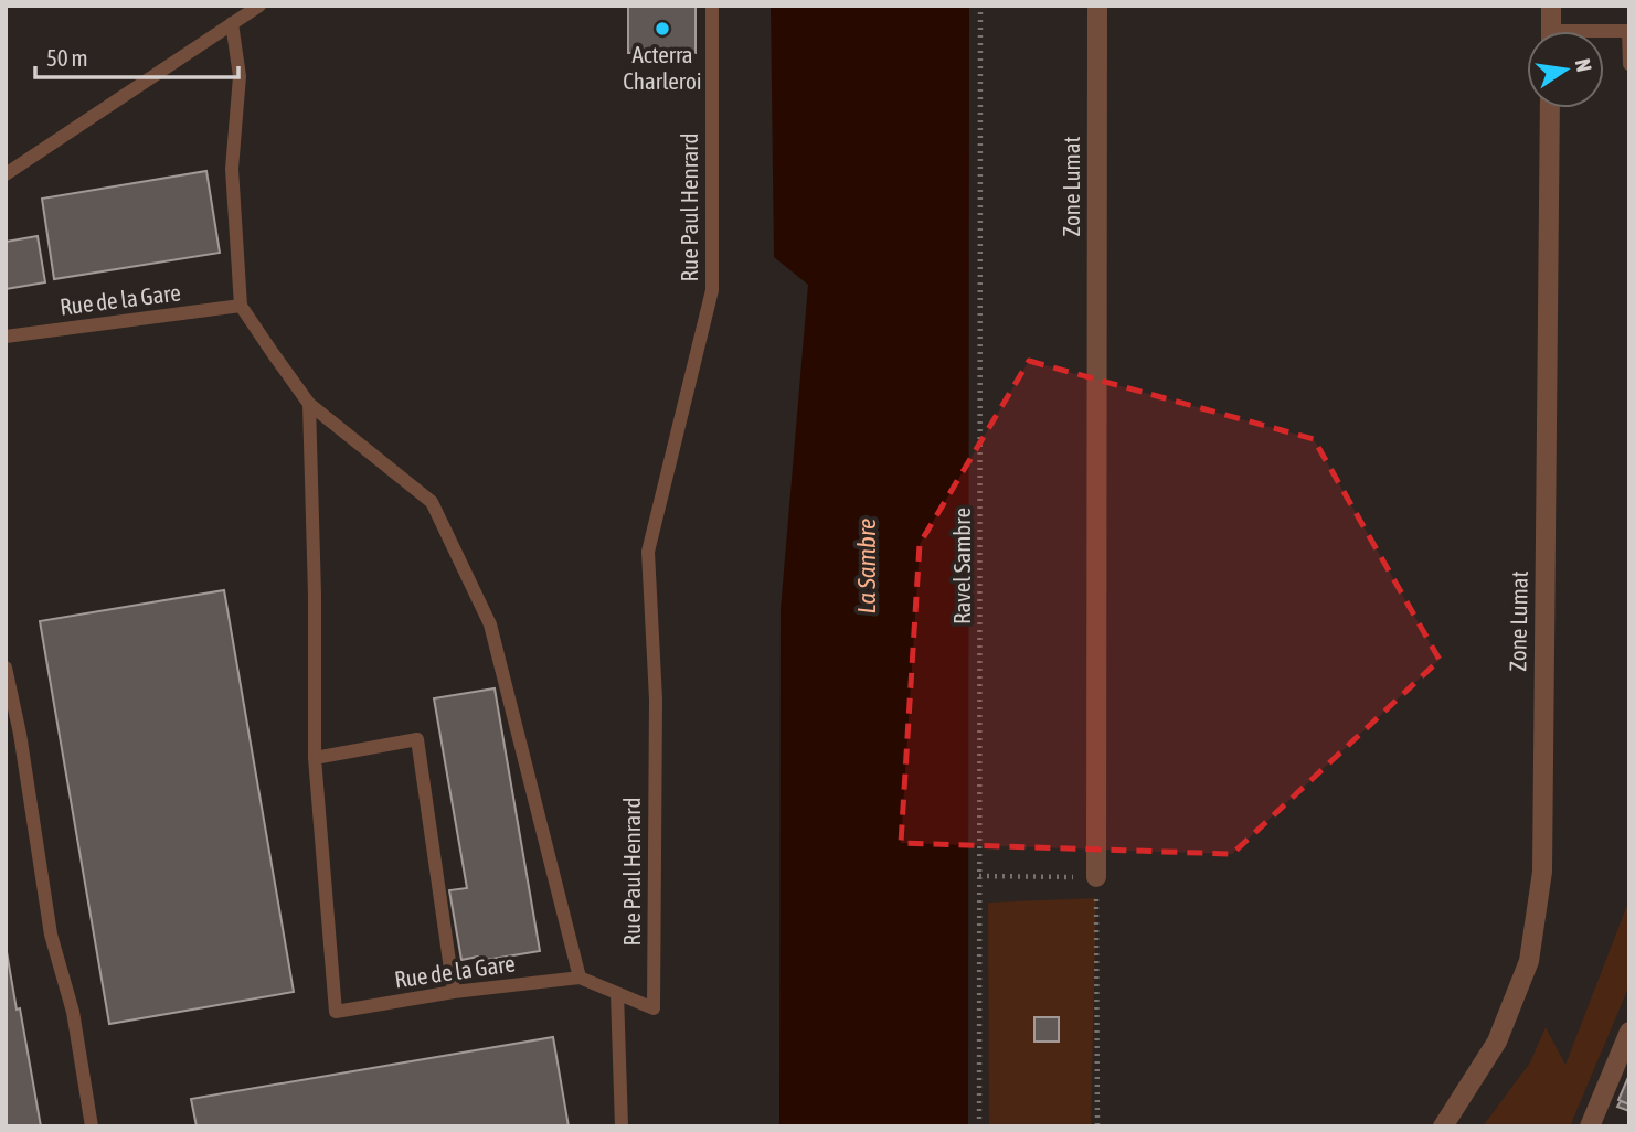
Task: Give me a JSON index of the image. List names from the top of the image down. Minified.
{"streets":{"street":["Zone Lumat"],"lane":["Rue Paul Henrard","Rue de la Gare"],"path":["Ravel Sambre"]},"crossings":[["Rue Paul Henrard","Rue de la Gare"]],"water":["La Sambre"],"places":["Acterra Charleroi"],"scale_bar":"50 m","north":"right"}
